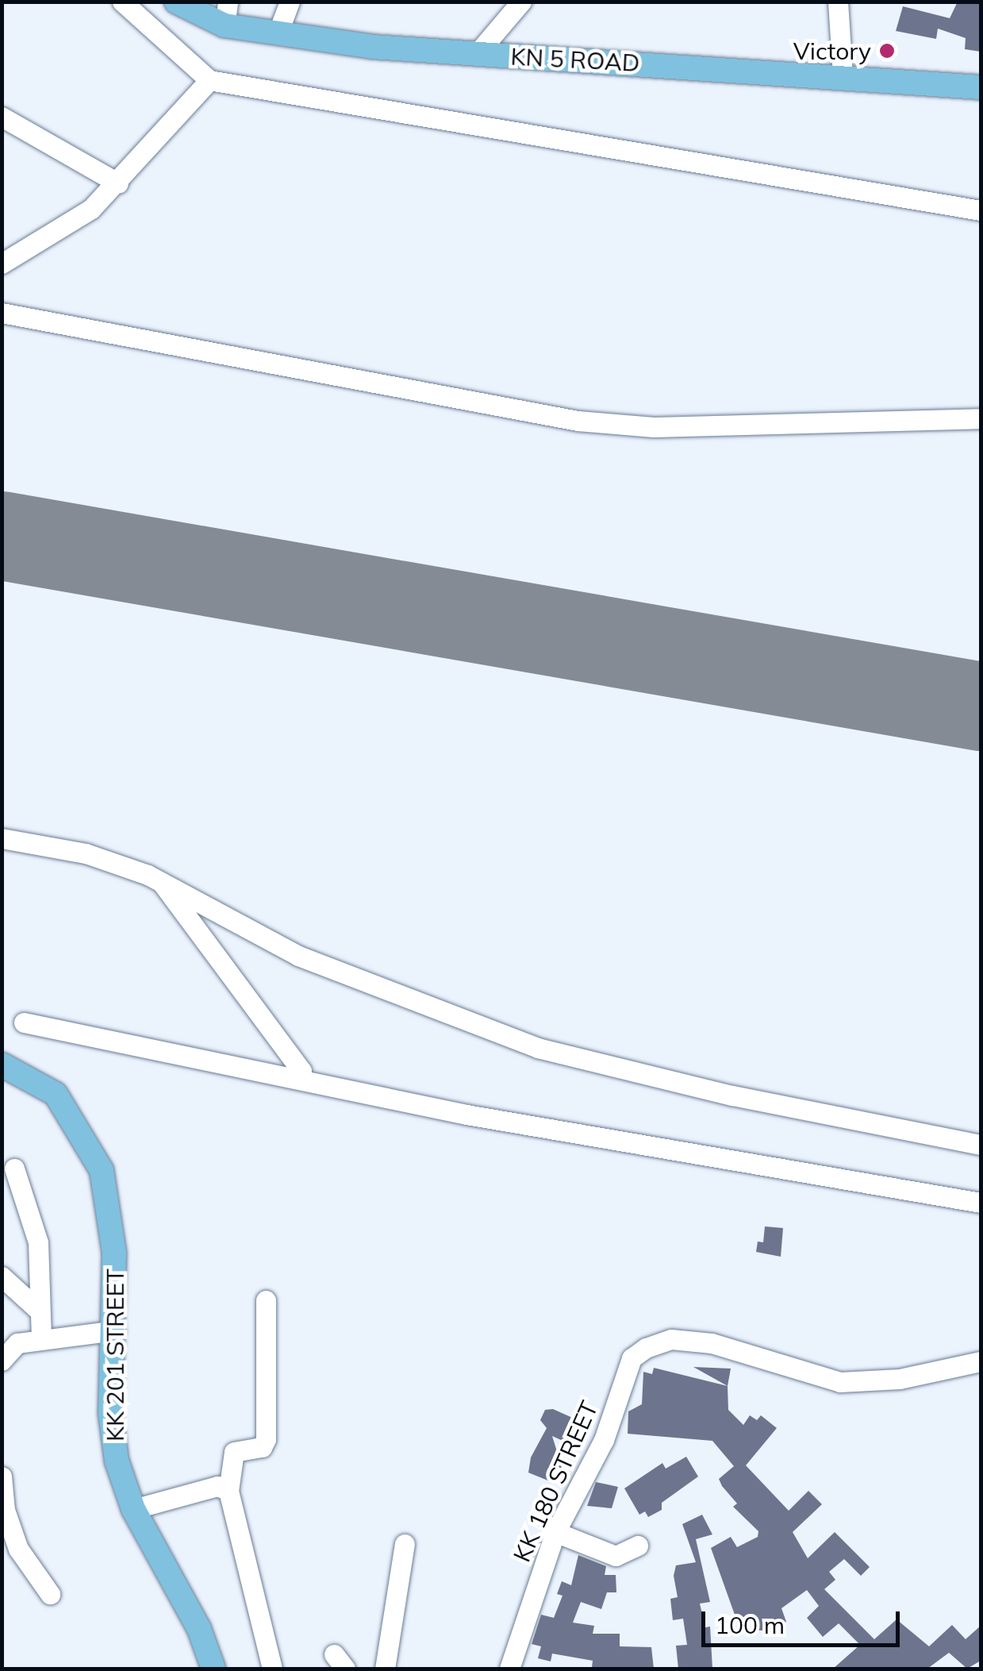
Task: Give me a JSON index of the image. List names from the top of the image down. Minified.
{"streets":{"main road":["KN 5 ROAD","KK 201 STREET"],"street":["KK 180 STREET"]},"places":["Victory"],"scale_bar":"100 m"}
